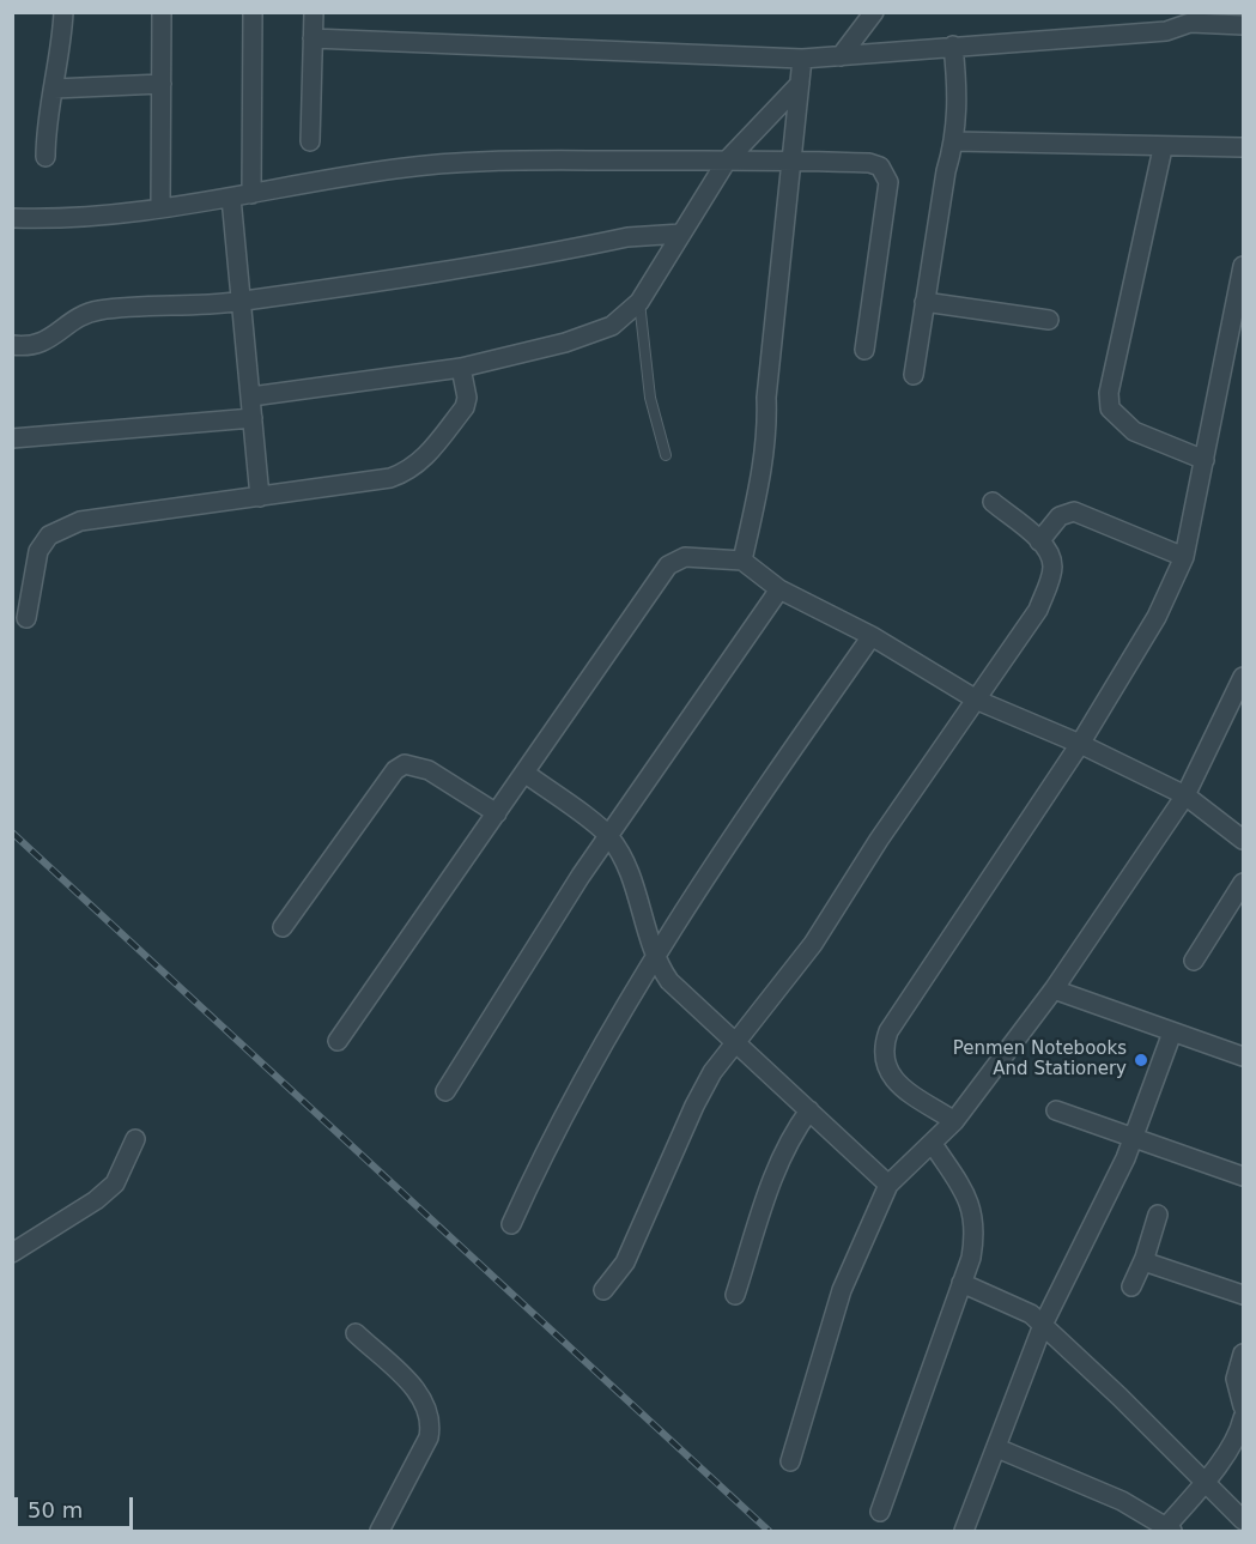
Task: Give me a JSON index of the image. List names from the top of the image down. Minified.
{"places":["Penmen Notebooks And Stationery"],"scale_bar":"50 m"}
